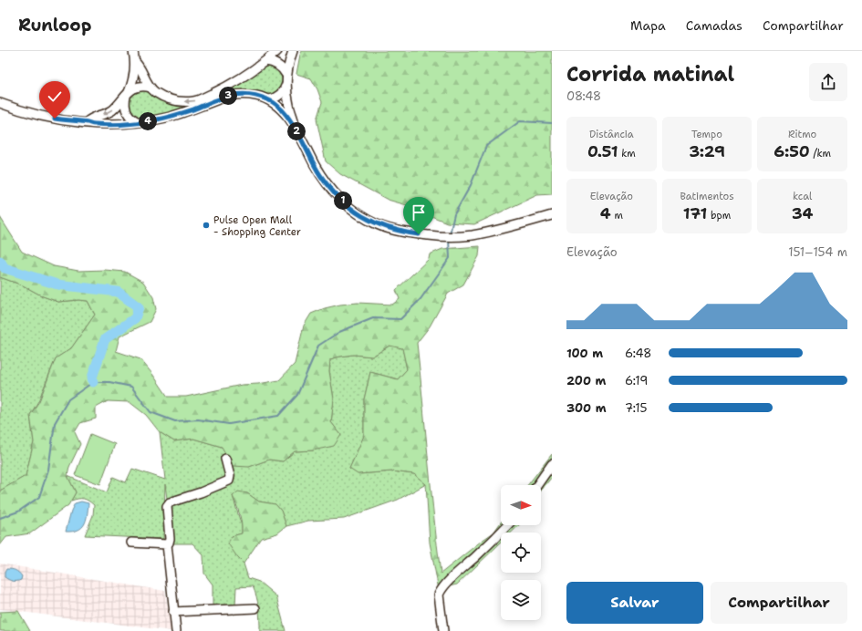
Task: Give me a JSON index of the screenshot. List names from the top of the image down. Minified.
{"places":["Pulse Open Mall - Shopping Center"],"north":"right","page":{"header":"Runloop","nav":["Mapa","Camadas","Compartilhar"],"heading":["Corrida matinal","08:48"],"pins":["3","4","2","1"],"stats":[["Distância","0.51 km"],["Tempo","3:29"],["Ritmo","6:50 /km"],["Elevação","4 m"],["Batimentos","171 bpm"],["kcal","34"]],"chart":["Elevação","151–154 m"],"list":[{"name":"100 m","note":"6:48"},{"name":"200 m","note":"6:19"},{"name":"300 m","note":"7:15"}],"buttons":["Salvar","Compartilhar"]}}
